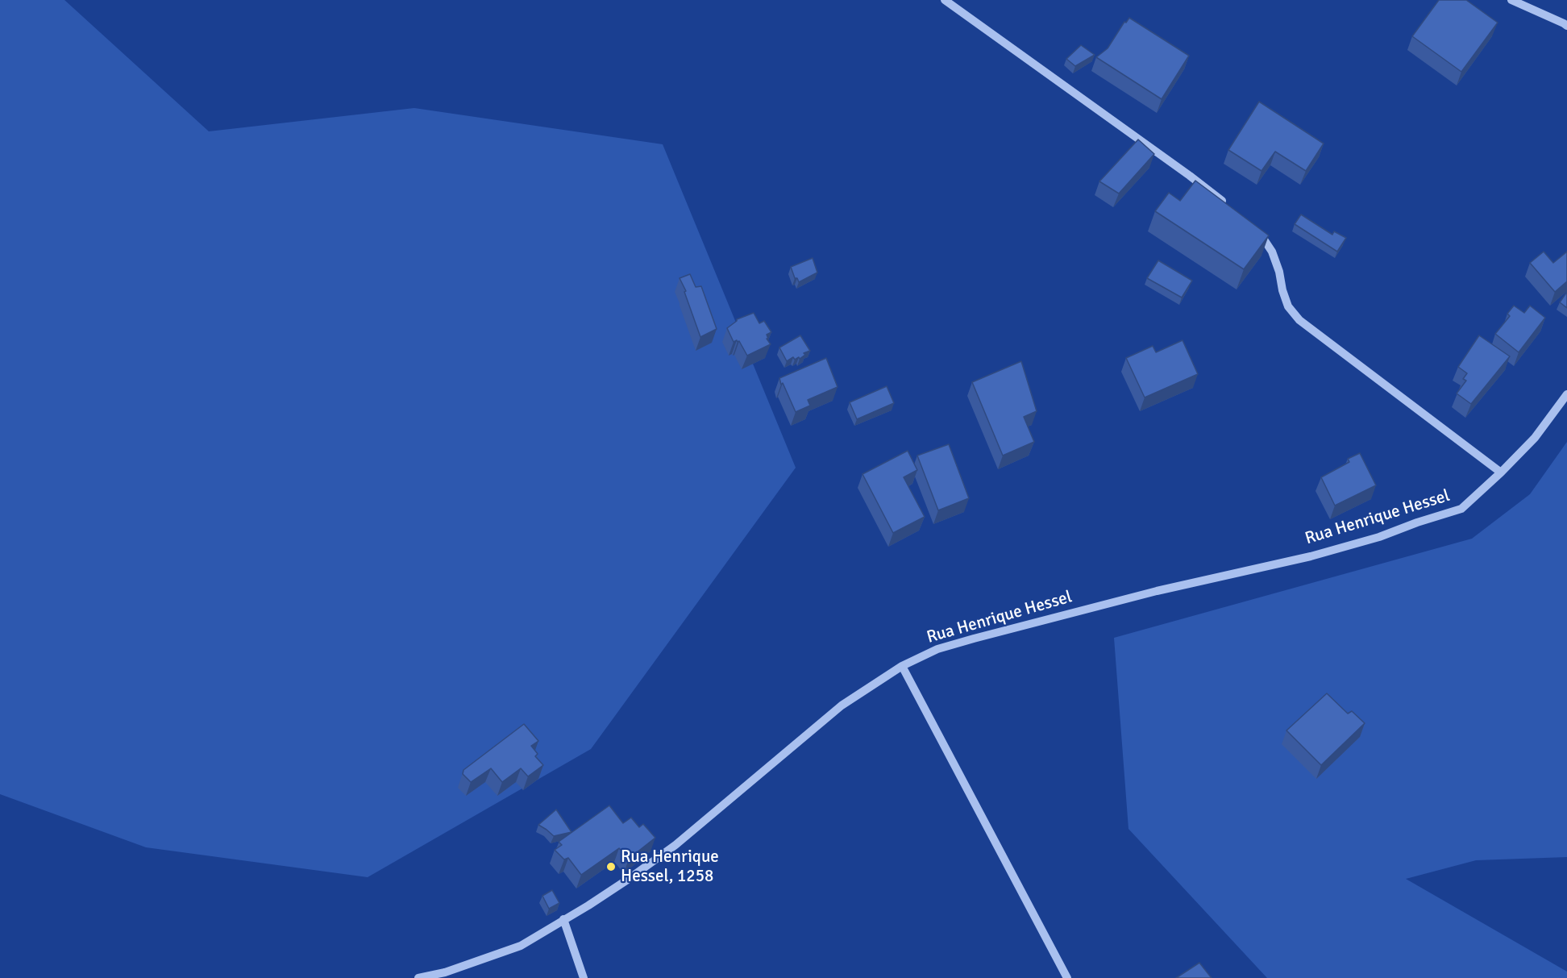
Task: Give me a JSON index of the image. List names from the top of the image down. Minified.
{"streets":{"street":["Rua Henrique Hessel"]},"places":["Rua Henrique Hessel, 1258"]}
